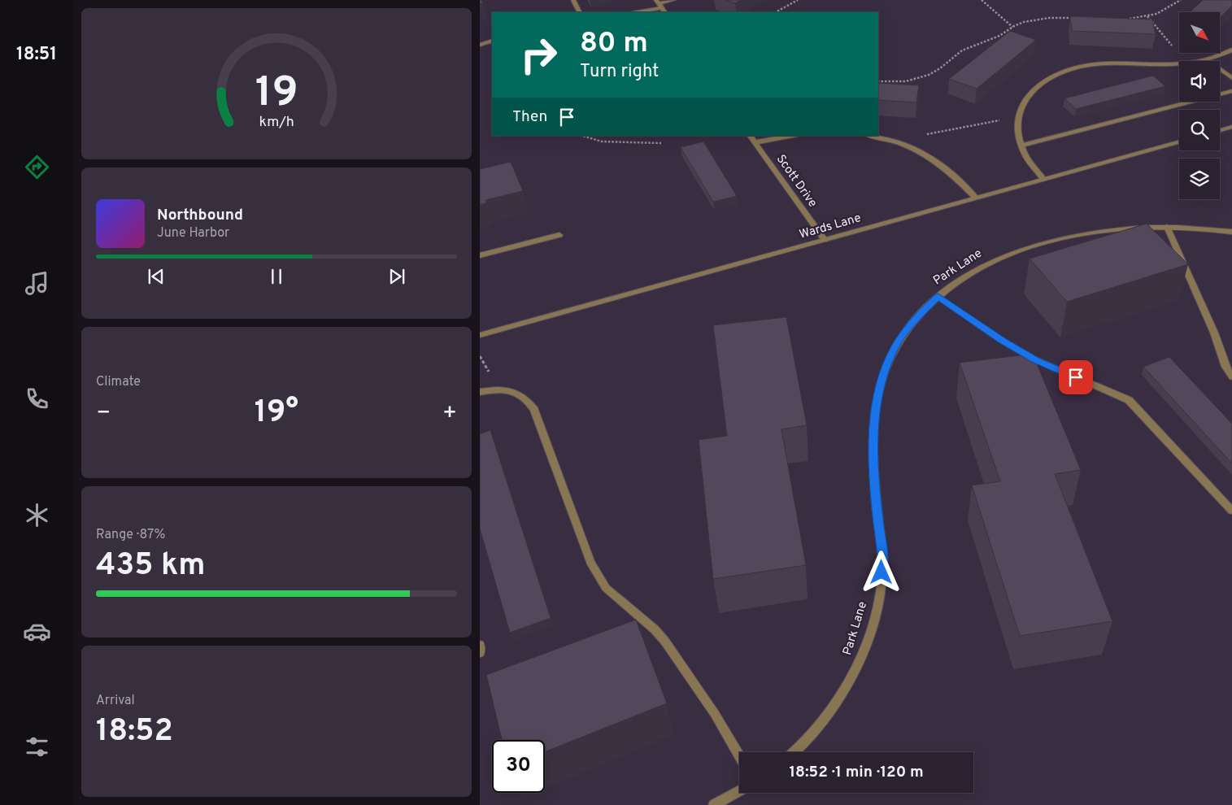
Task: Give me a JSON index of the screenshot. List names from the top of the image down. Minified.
{"streets":{"street":["Scott Drive","Wards Lane","Park Lane"]},"crossings":[["Scott Drive","Wards Lane"]],"north":"bottom right","page":{"tabs":"18:51","turn":["80 m","Turn right"],"then":"Then","song":["Northbound","June Harbor"],"tile":["Climate",["Range · 87%","435 km"],["Arrival","18:52"]],"heat":["−","19°","+"],"limit":"30","trip":"18:52 · 1 min · 120 m","gauge":["19","km/h"]}}
